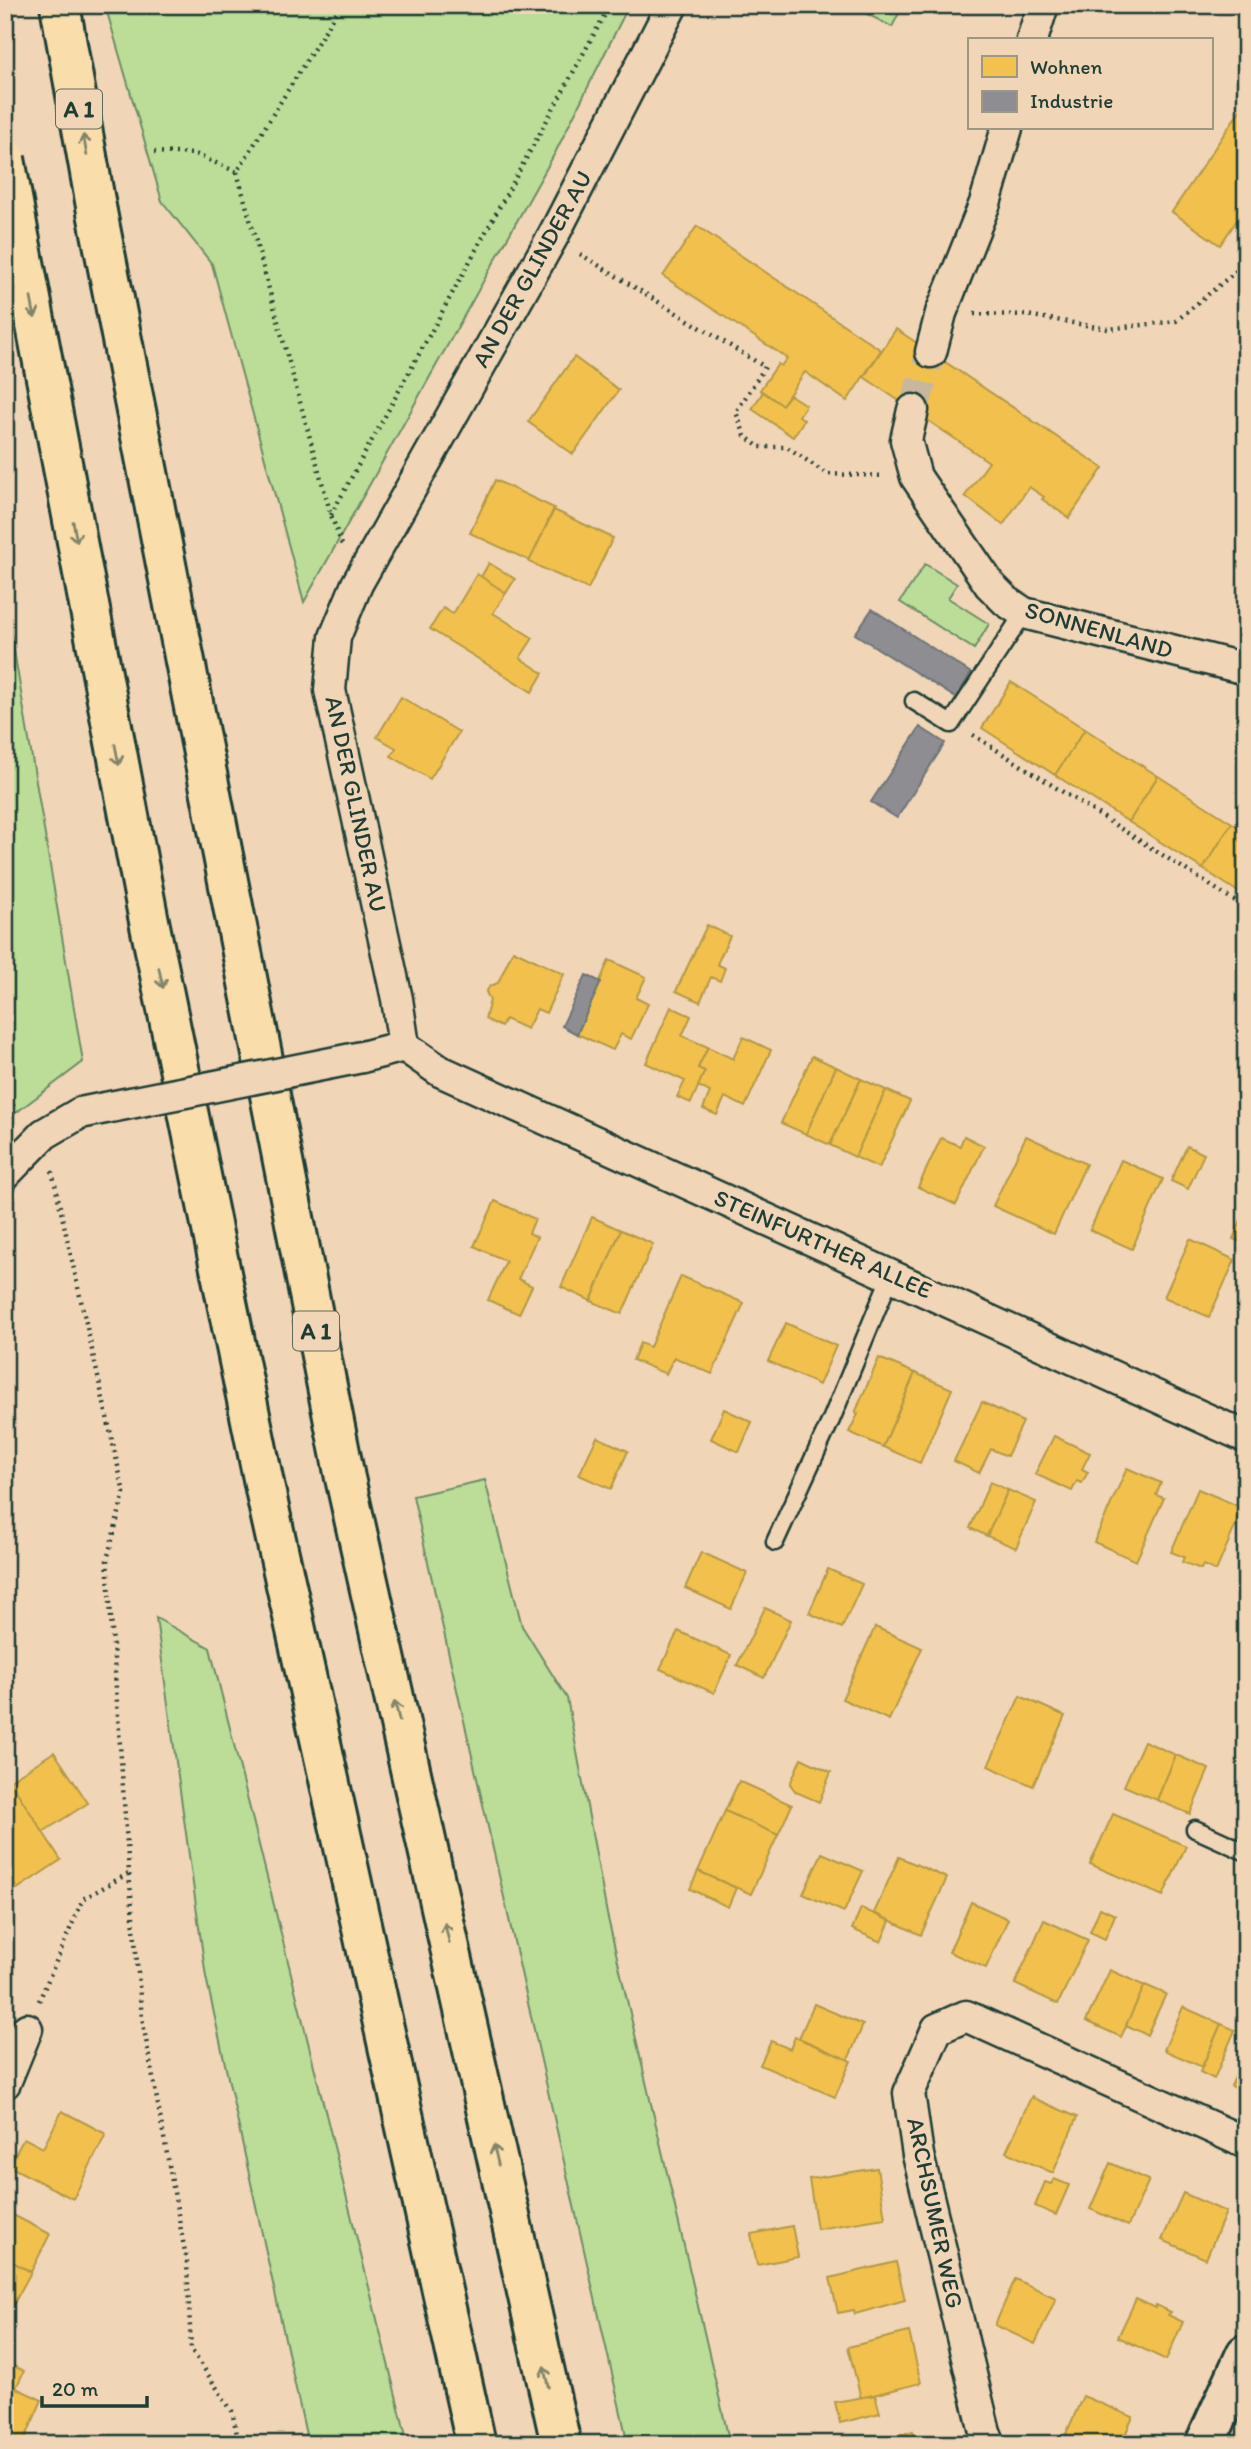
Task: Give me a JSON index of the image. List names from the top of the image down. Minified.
{"streets":{"highway":["A 1"],"street":["AN DER GLINDER AU","SONNENLAND","STEINFURTHER ALLEE","ARCHSUMER WEG"]},"crossings":[["AN DER GLINDER AU","STEINFURTHER ALLEE"]],"legend":["Wohnen","Industrie"],"scale_bar":"20 m"}
